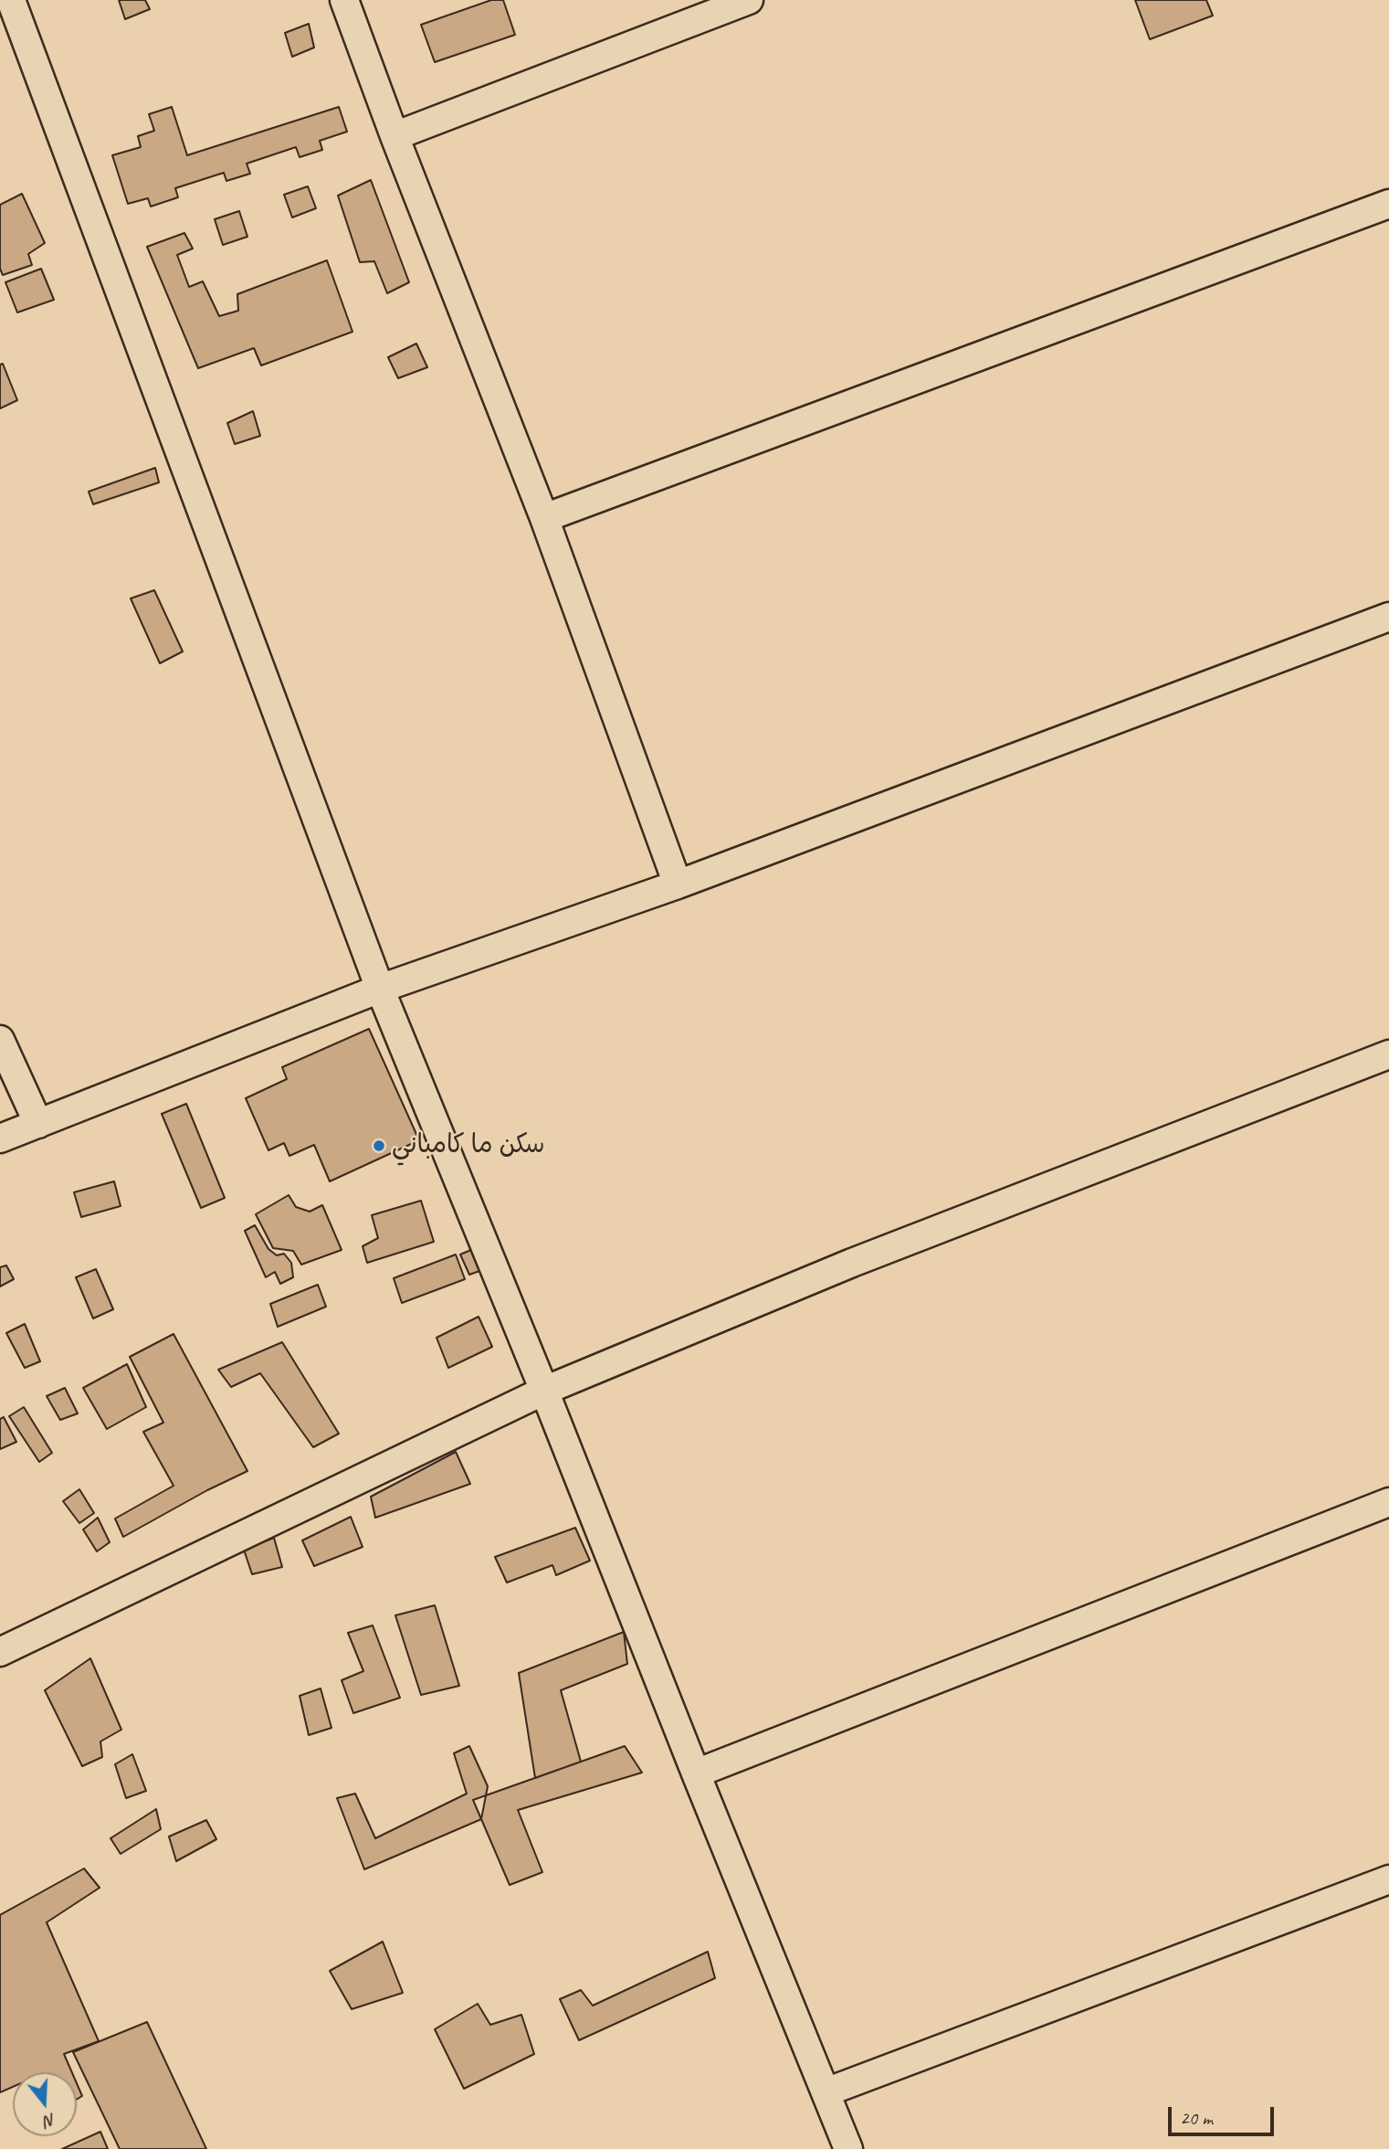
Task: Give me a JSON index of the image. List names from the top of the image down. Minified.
{"places":["سكن ما كامباني"],"scale_bar":"20 m","north":"bottom"}
